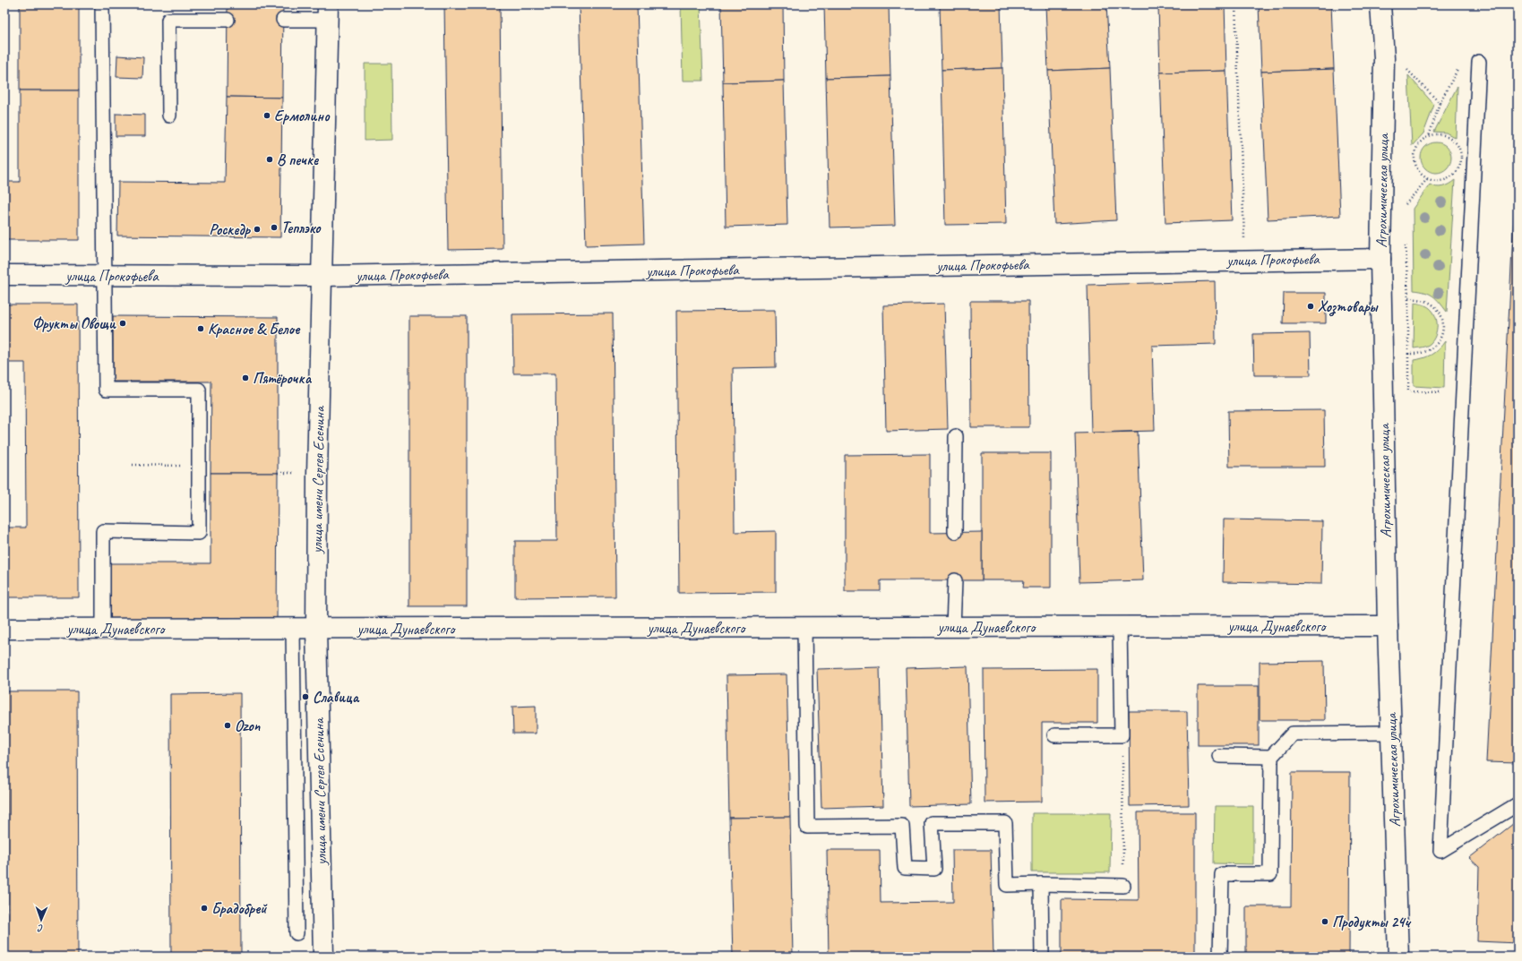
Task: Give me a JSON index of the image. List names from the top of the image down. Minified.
{"streets":{"street":["Агрохимическая улица","улица Прокофьева","улица имени Сергея Есенина","улица Дунаевского"]},"crossings":[["Агрохимическая улица","улица Прокофьева"],["Агрохимическая улица","улица Дунаевского"],["улица Прокофьева","улица имени Сергея Есенина"],["улица имени Сергея Есенина","улица Дунаевского"]],"places":["Ермолино","В печке","Теплэко","Роскедр","Хозтовары","Фрукты Овощи","Красное & Белое","Пятёрочка","Славица","Ozon","Брадобрей","Продукты 24ч"],"north":"bottom"}
